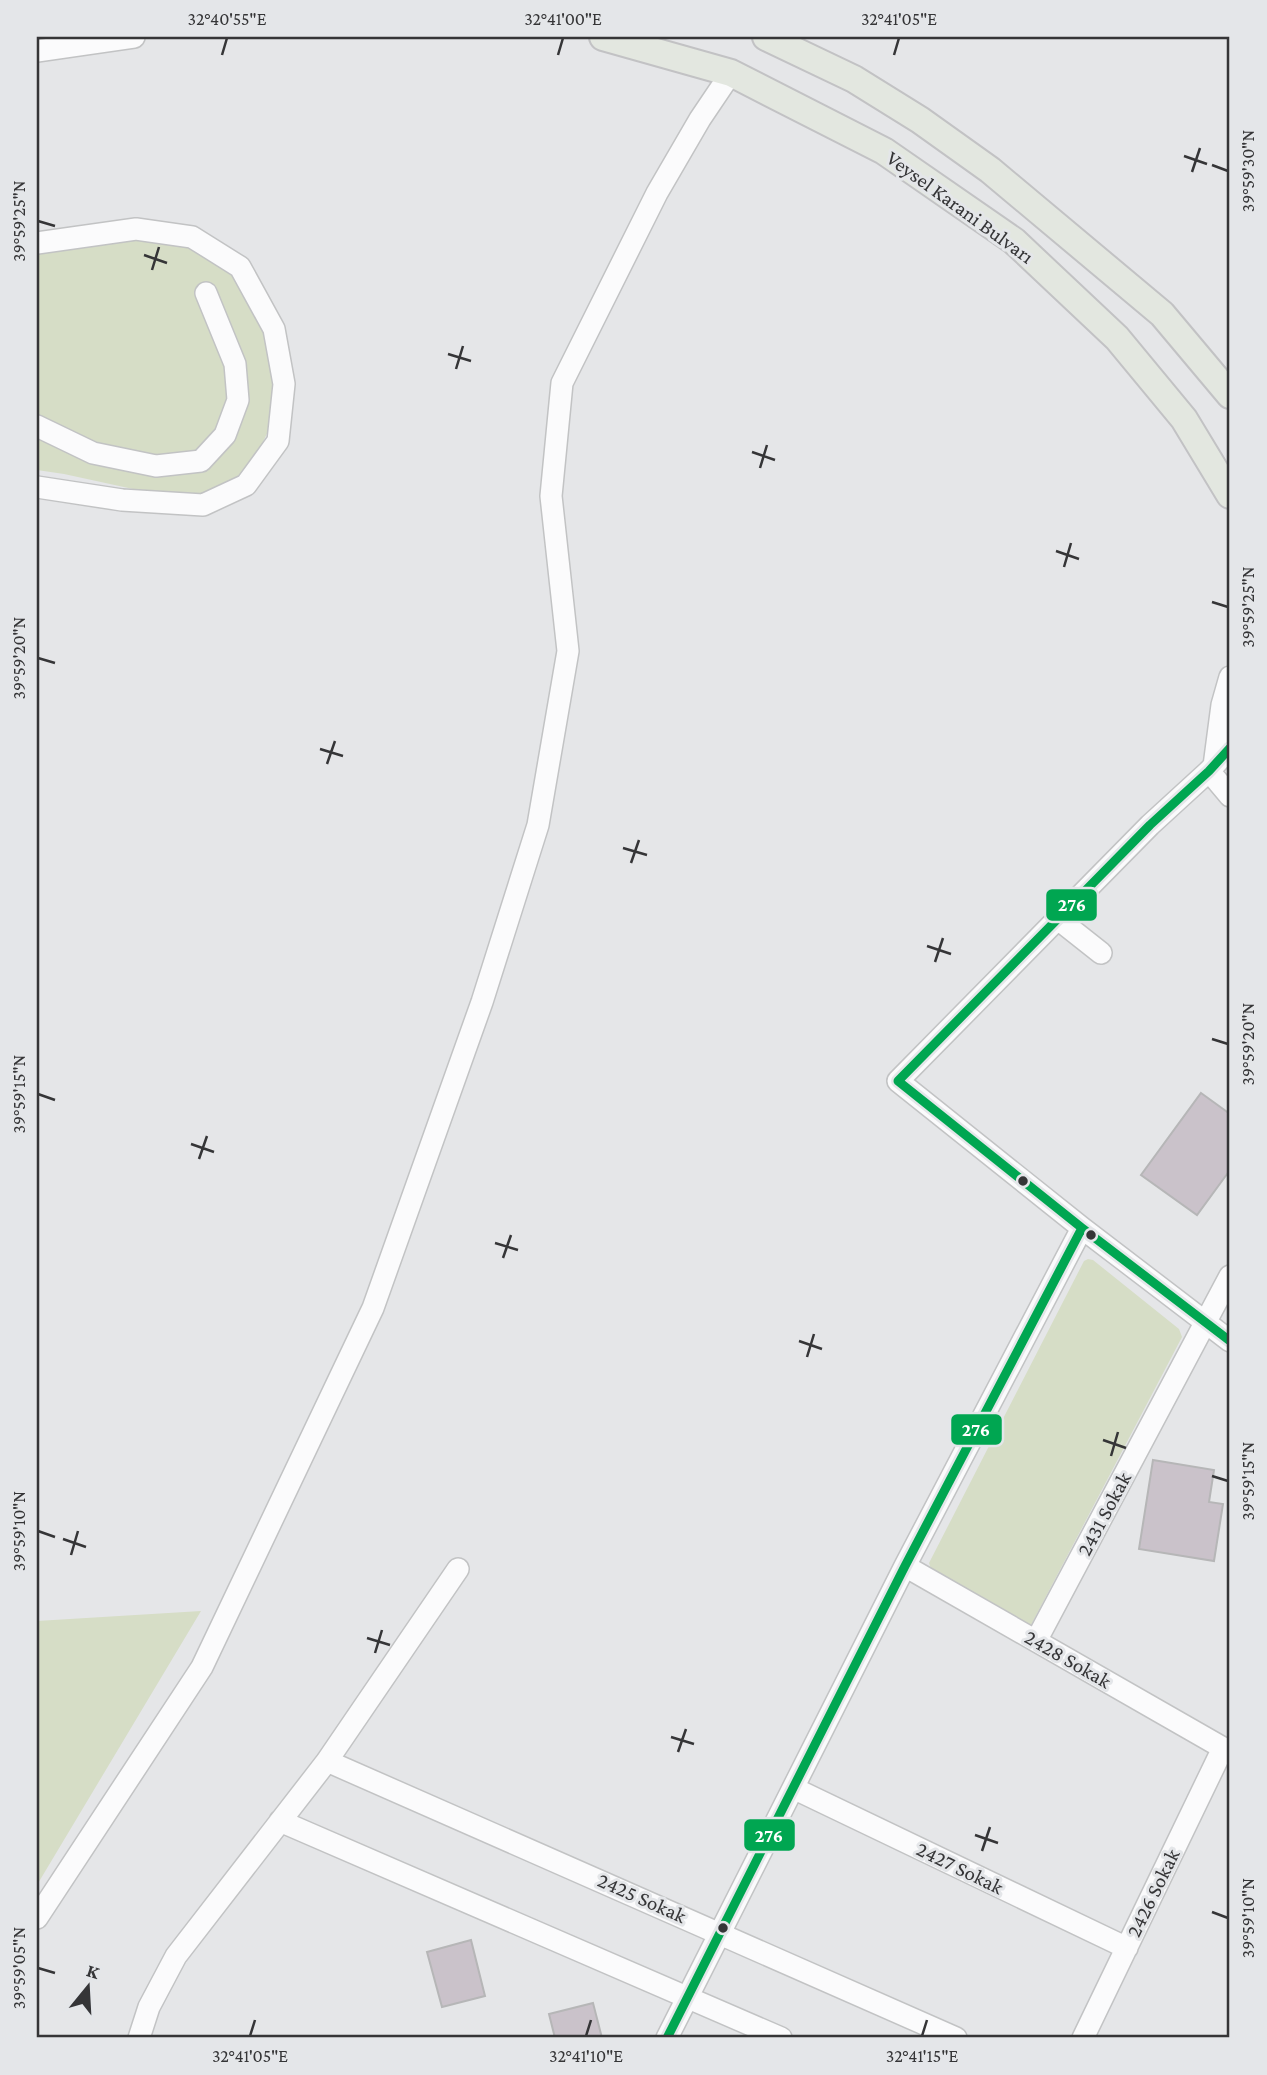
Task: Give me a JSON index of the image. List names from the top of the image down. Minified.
{"streets":{"main road":["Veysel Karani Bulvarı"],"street":["2431 Sokak","2428 Sokak","2427 Sokak","2426 Sokak","2425 Sokak"]},"crossings":[["2431 Sokak","2428 Sokak"],["2428 Sokak","2426 Sokak"],["2427 Sokak","2426 Sokak"]],"lines":["transit line 276"],"north":"top","coordinates":["32°40'55\"E","32°41'00\"E","32°41'05\"E","39°59'30\"N","39°59'25\"N","39°59'20\"N","39°59'15\"N","39°59'10\"N","39°59'05\"N","32°41'10\"E","32°41'15\"E"]}
